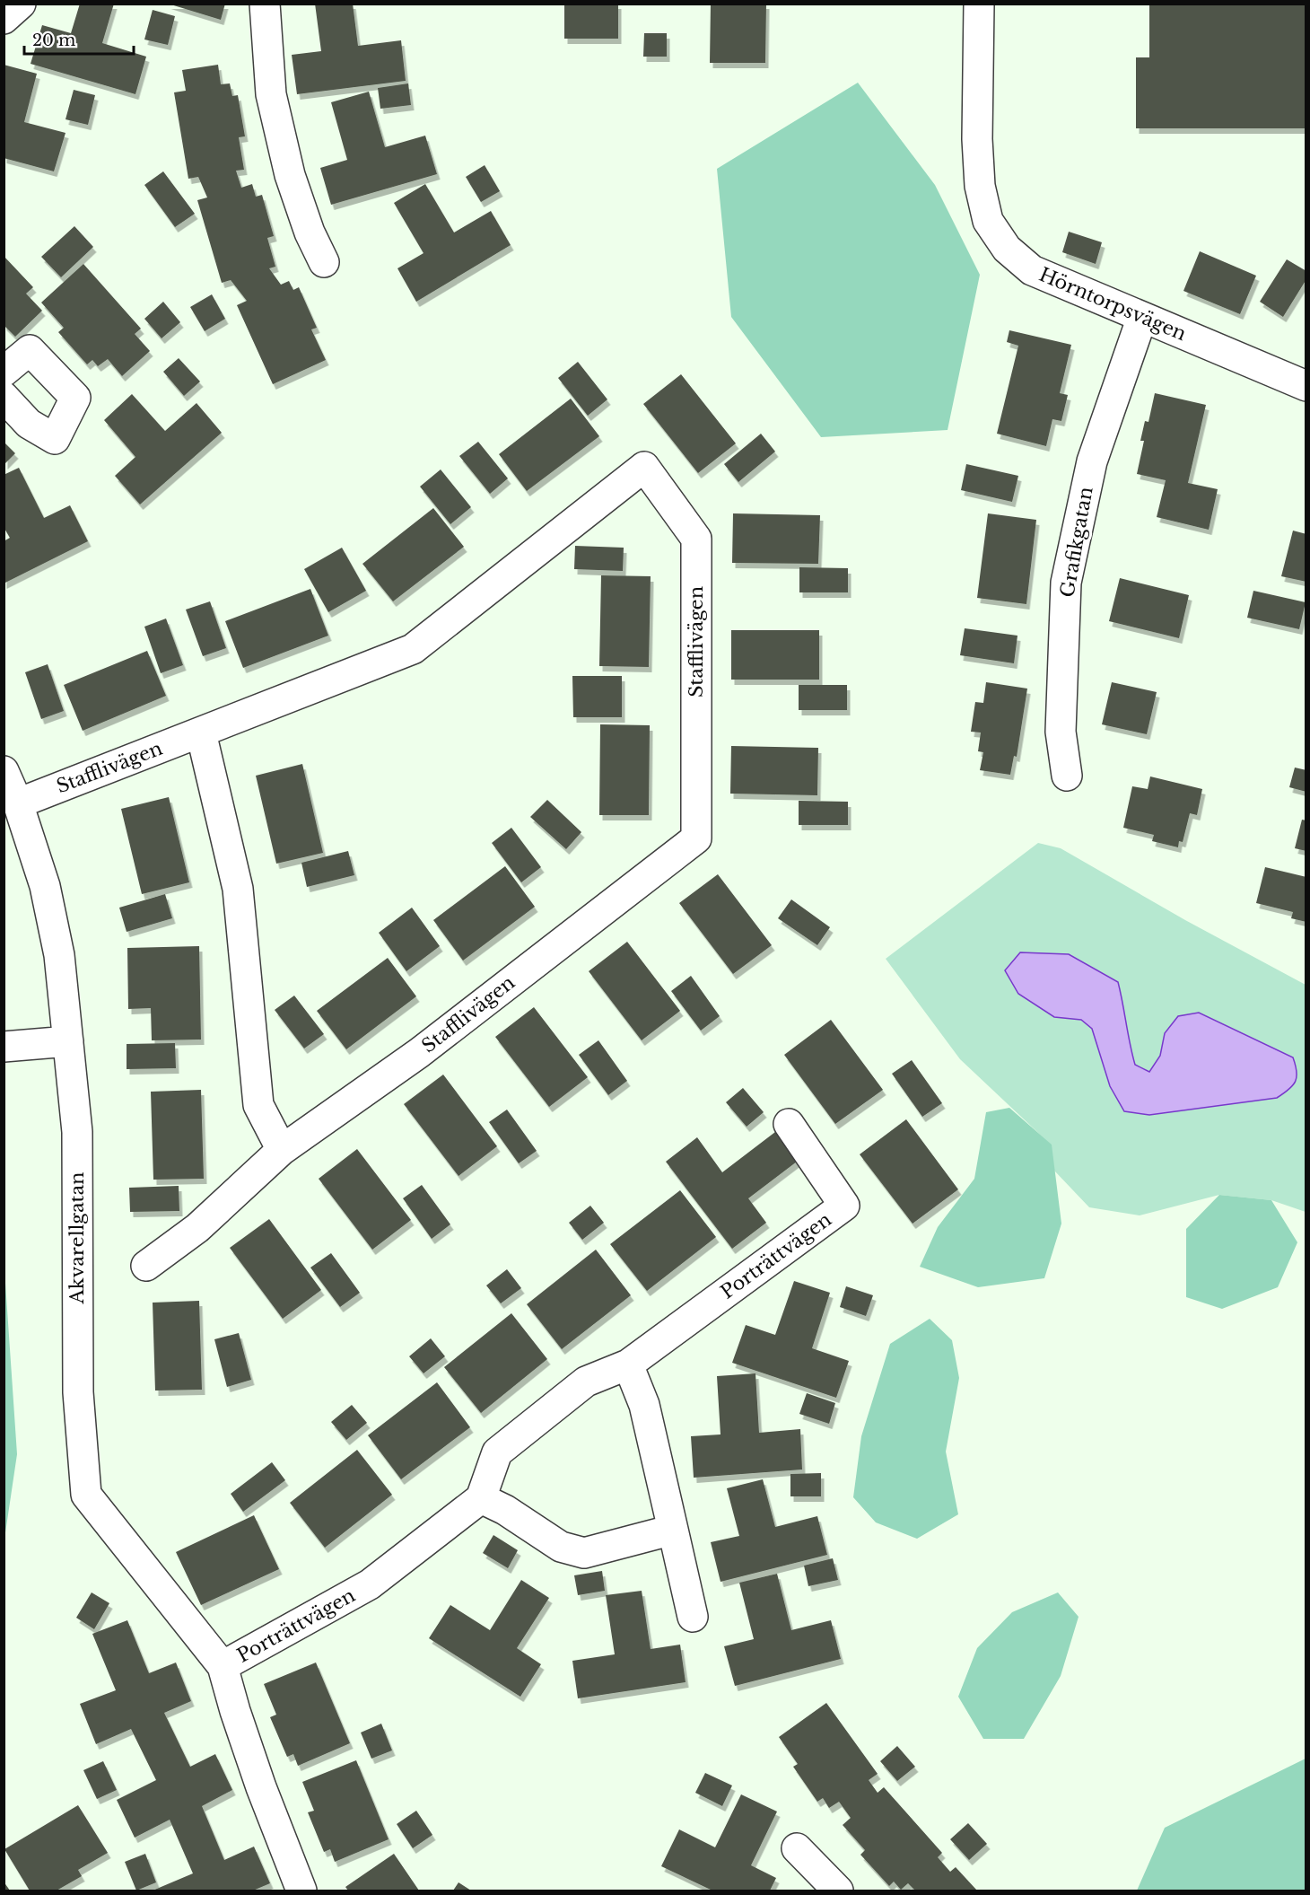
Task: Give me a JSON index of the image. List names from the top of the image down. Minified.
{"streets":{"street":["Hörntorpsvägen","Grafikgatan","Stafflivägen","Akvarellgatan","Porträttvägen"]},"crossings":[["Hörntorpsvägen","Grafikgatan"],["Stafflivägen","Akvarellgatan"],["Akvarellgatan","Porträttvägen"]],"scale_bar":"20 m"}
